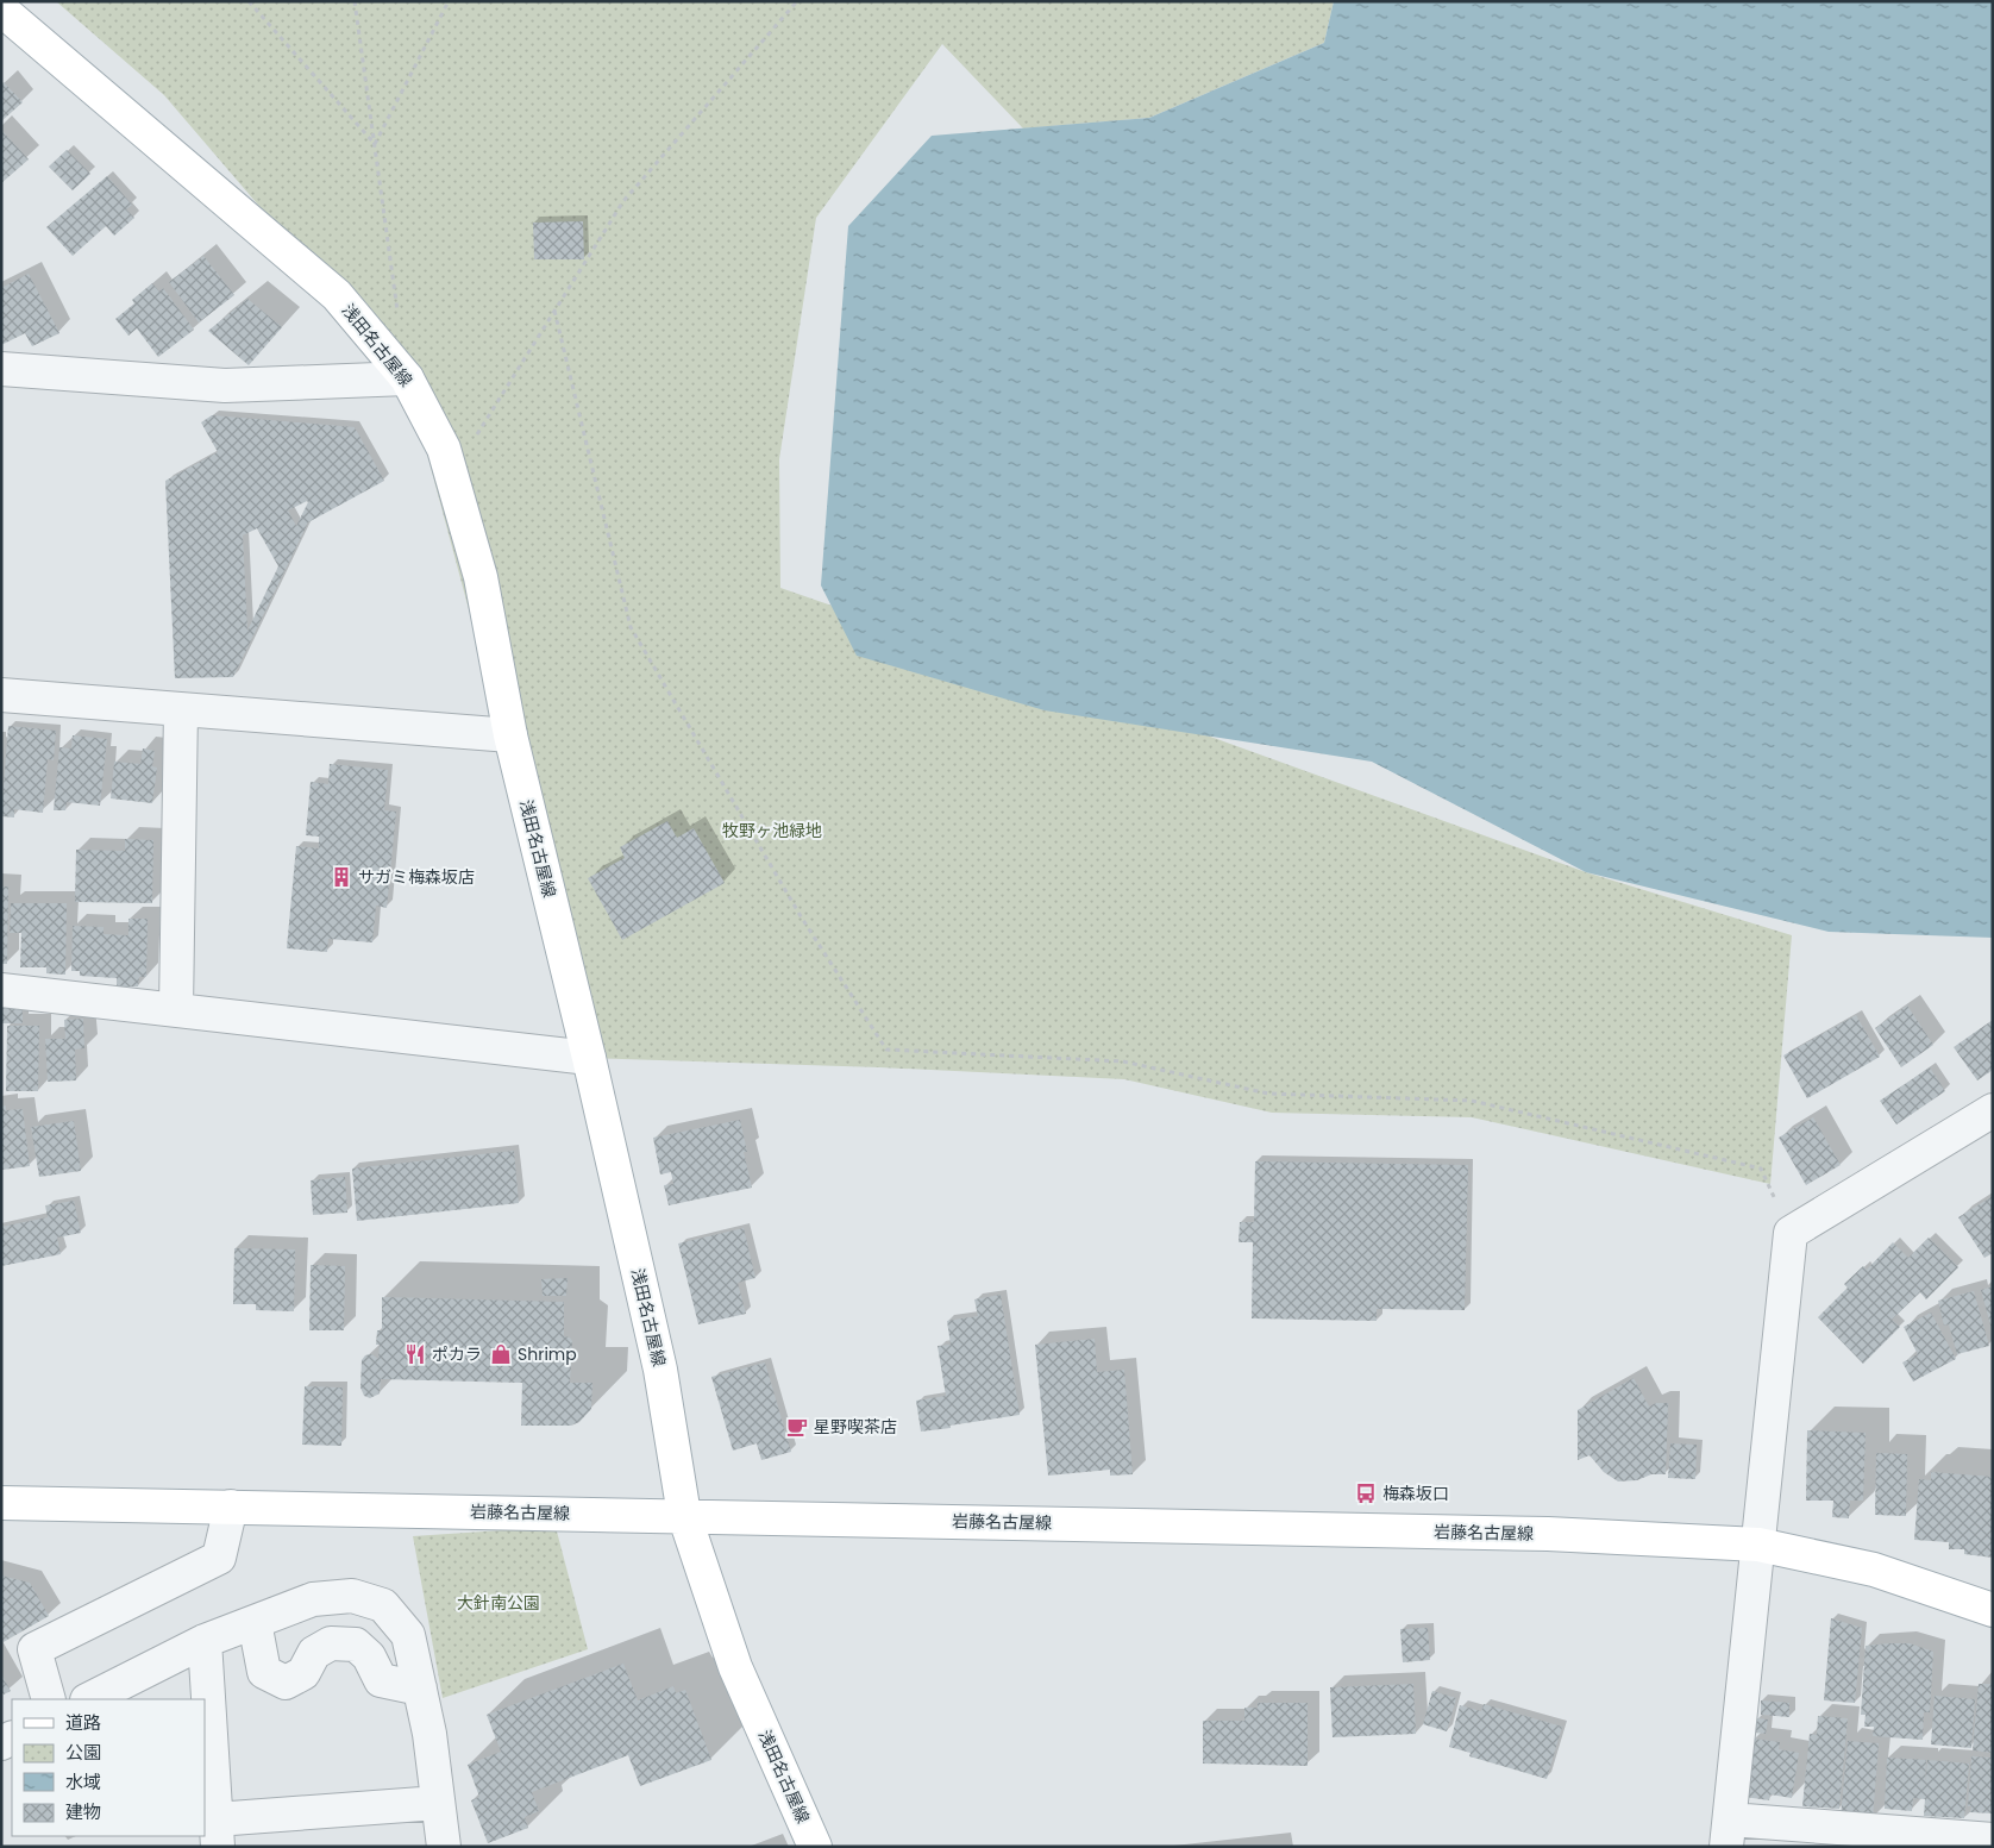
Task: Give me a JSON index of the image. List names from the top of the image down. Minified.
{"streets":{"main road":["浅田名古屋線","岩藤名古屋線"]},"crossings":[["浅田名古屋線","岩藤名古屋線"]],"parks":["牧野ヶ池緑地","大針南公園"],"places":{"building":["サガミ梅森坂店"],"restaurant":["ポカラ"],"shop":["Shrimp"],"cafe":["星野喫茶店"],"bus stop":["梅森坂口"]},"legend":["道路","公園","水域","建物"]}
